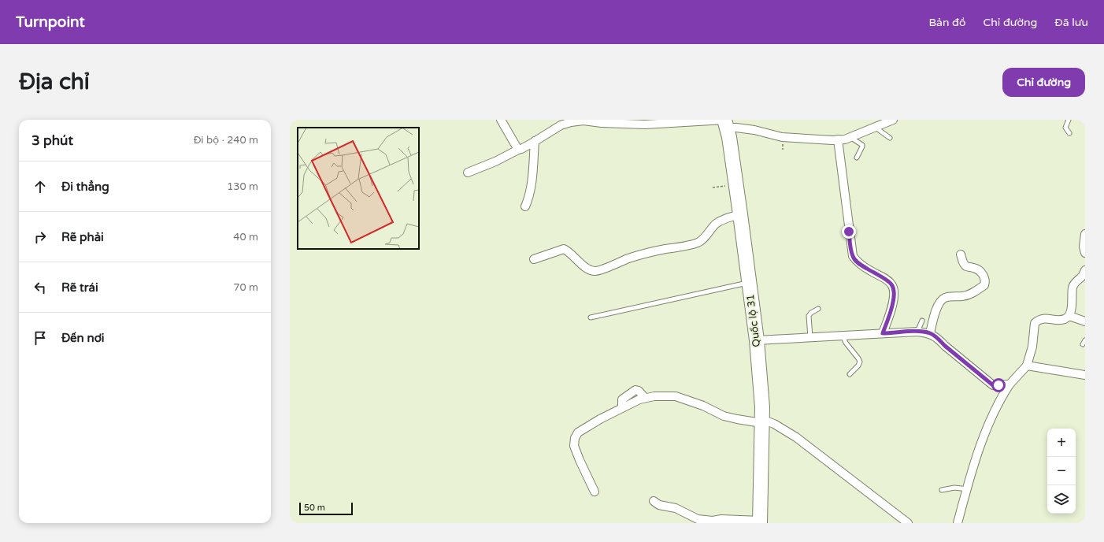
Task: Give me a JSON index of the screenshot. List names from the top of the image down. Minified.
{"streets":{"highway":["Quốc lộ 31"]},"scale_bar":"50 m","page":{"header":"Turnpoint","nav":["Bản đồ","Chỉ đường","Đã lưu"],"buttons":"Chỉ đường","title":"Địa chỉ","heading":["3 phút","Đi bộ · 240 m"],"list":[["Đi thẳng","130 m"],["Rẽ phải","40 m"],["Rẽ trái","70 m"],"Đến nơi"],"map_buttons":["+","−"],"scale":"50 m"}}
